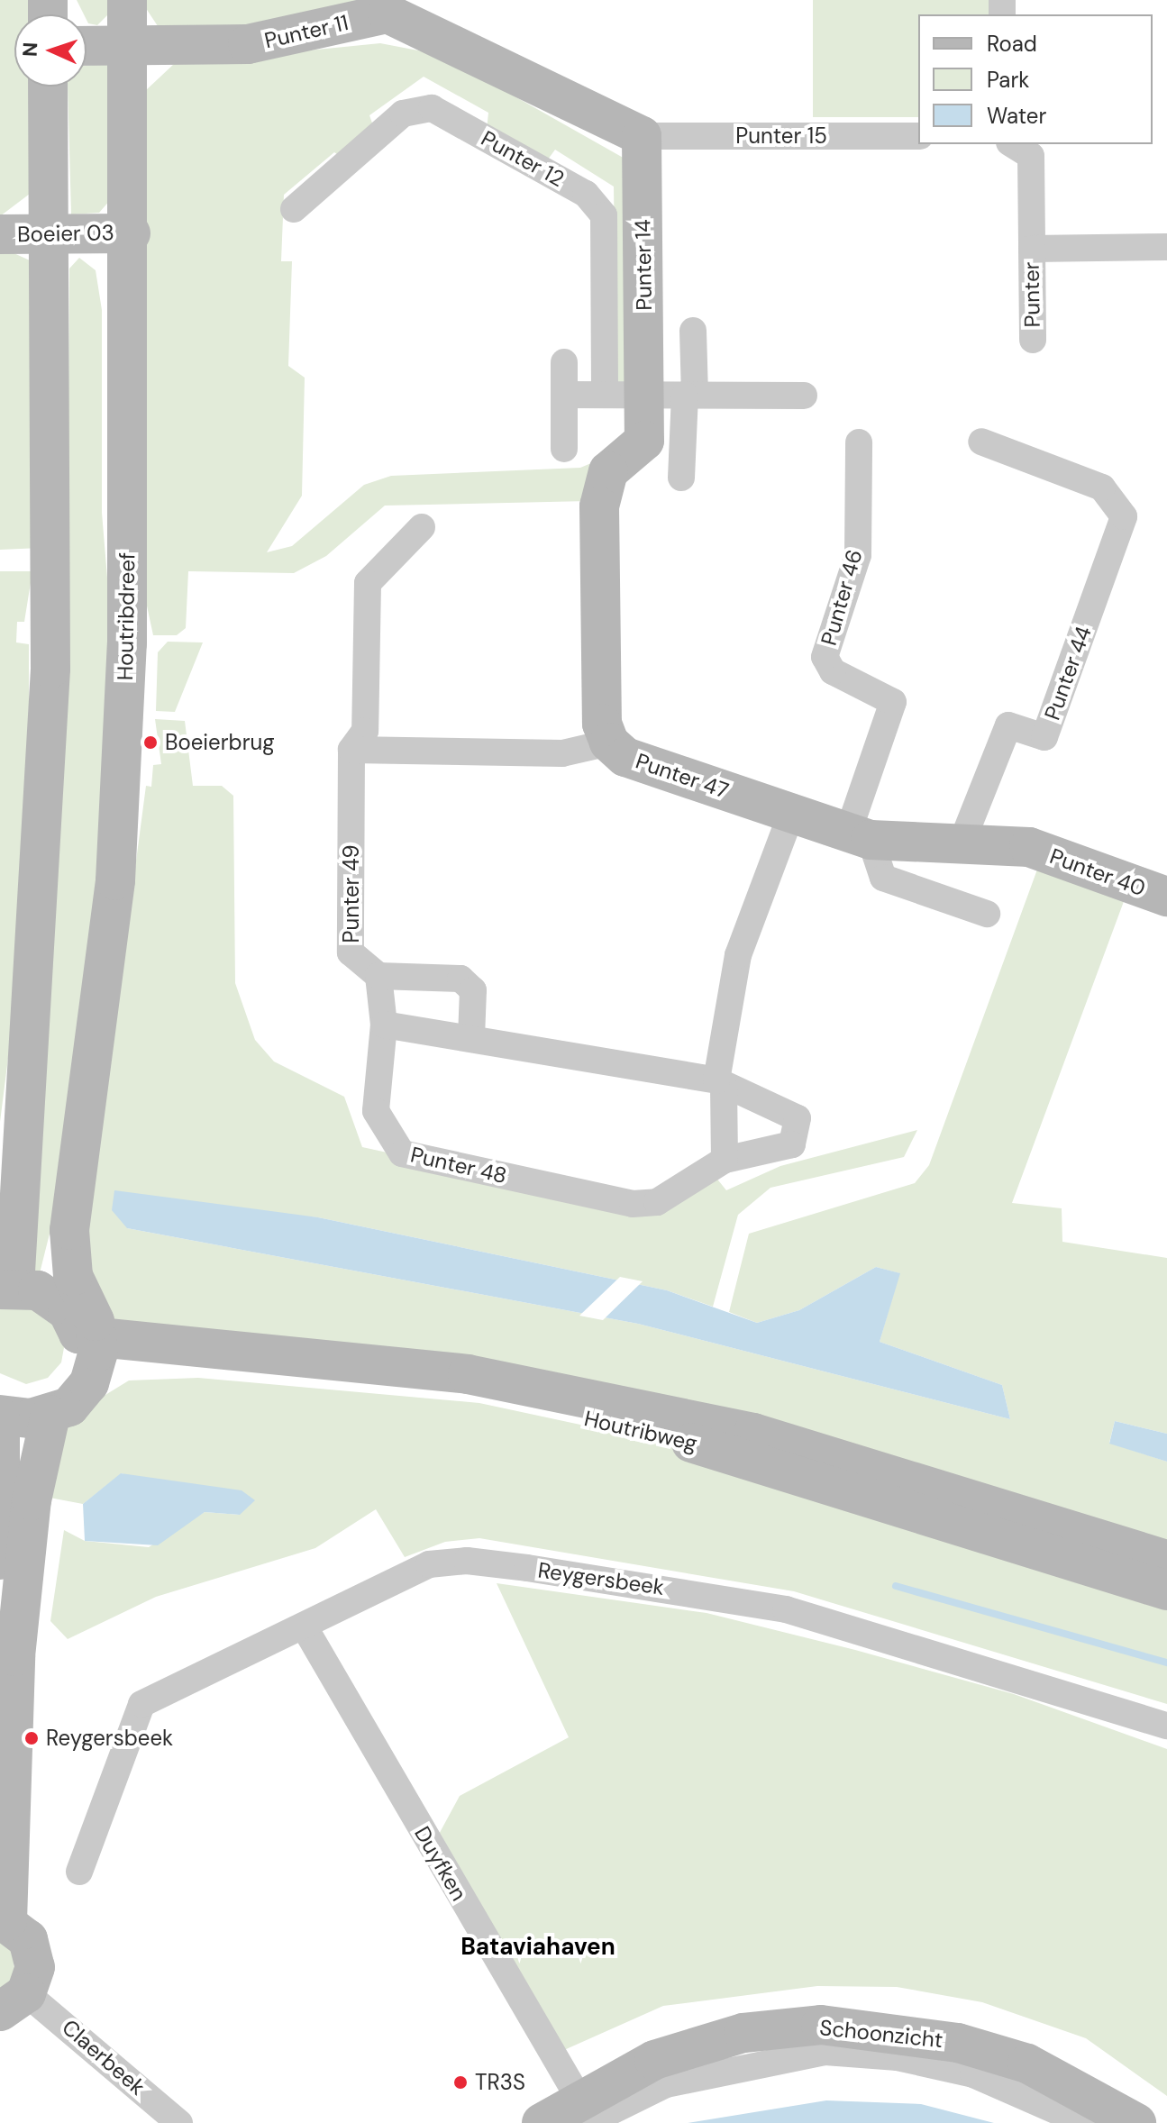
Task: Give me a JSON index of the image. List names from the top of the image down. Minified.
{"streets":{"main road":["Punter 11","Boeier 03","Punter 14","Houtribdreef","Punter 47","Punter 40","Houtribweg","Schoonzicht"],"street":["Punter 15","Punter 12","Punter","Punter 46","Punter 44","Punter 49","Punter 48","Reygersbeek","Duyfken","Claerbeek"]},"crossings":[["Punter 11","Punter 15"],["Punter 11","Punter 14"],["Punter 11","Houtribdreef"],["Punter 15","Punter 14"],["Boeier 03","Houtribdreef"],["Punter 14","Punter 47"],["Punter 46","Punter 47"],["Houtribdreef","Houtribweg"],["Punter 44","Punter 47"],["Punter 47","Punter 40"],["Reygersbeek","Duyfken"],["Duyfken","Schoonzicht"]],"districts":["Bataviahaven"],"places":["Boeierbrug","Reygersbeek","TR3S"],"legend":["Road","Park","Water"],"north":"left"}
